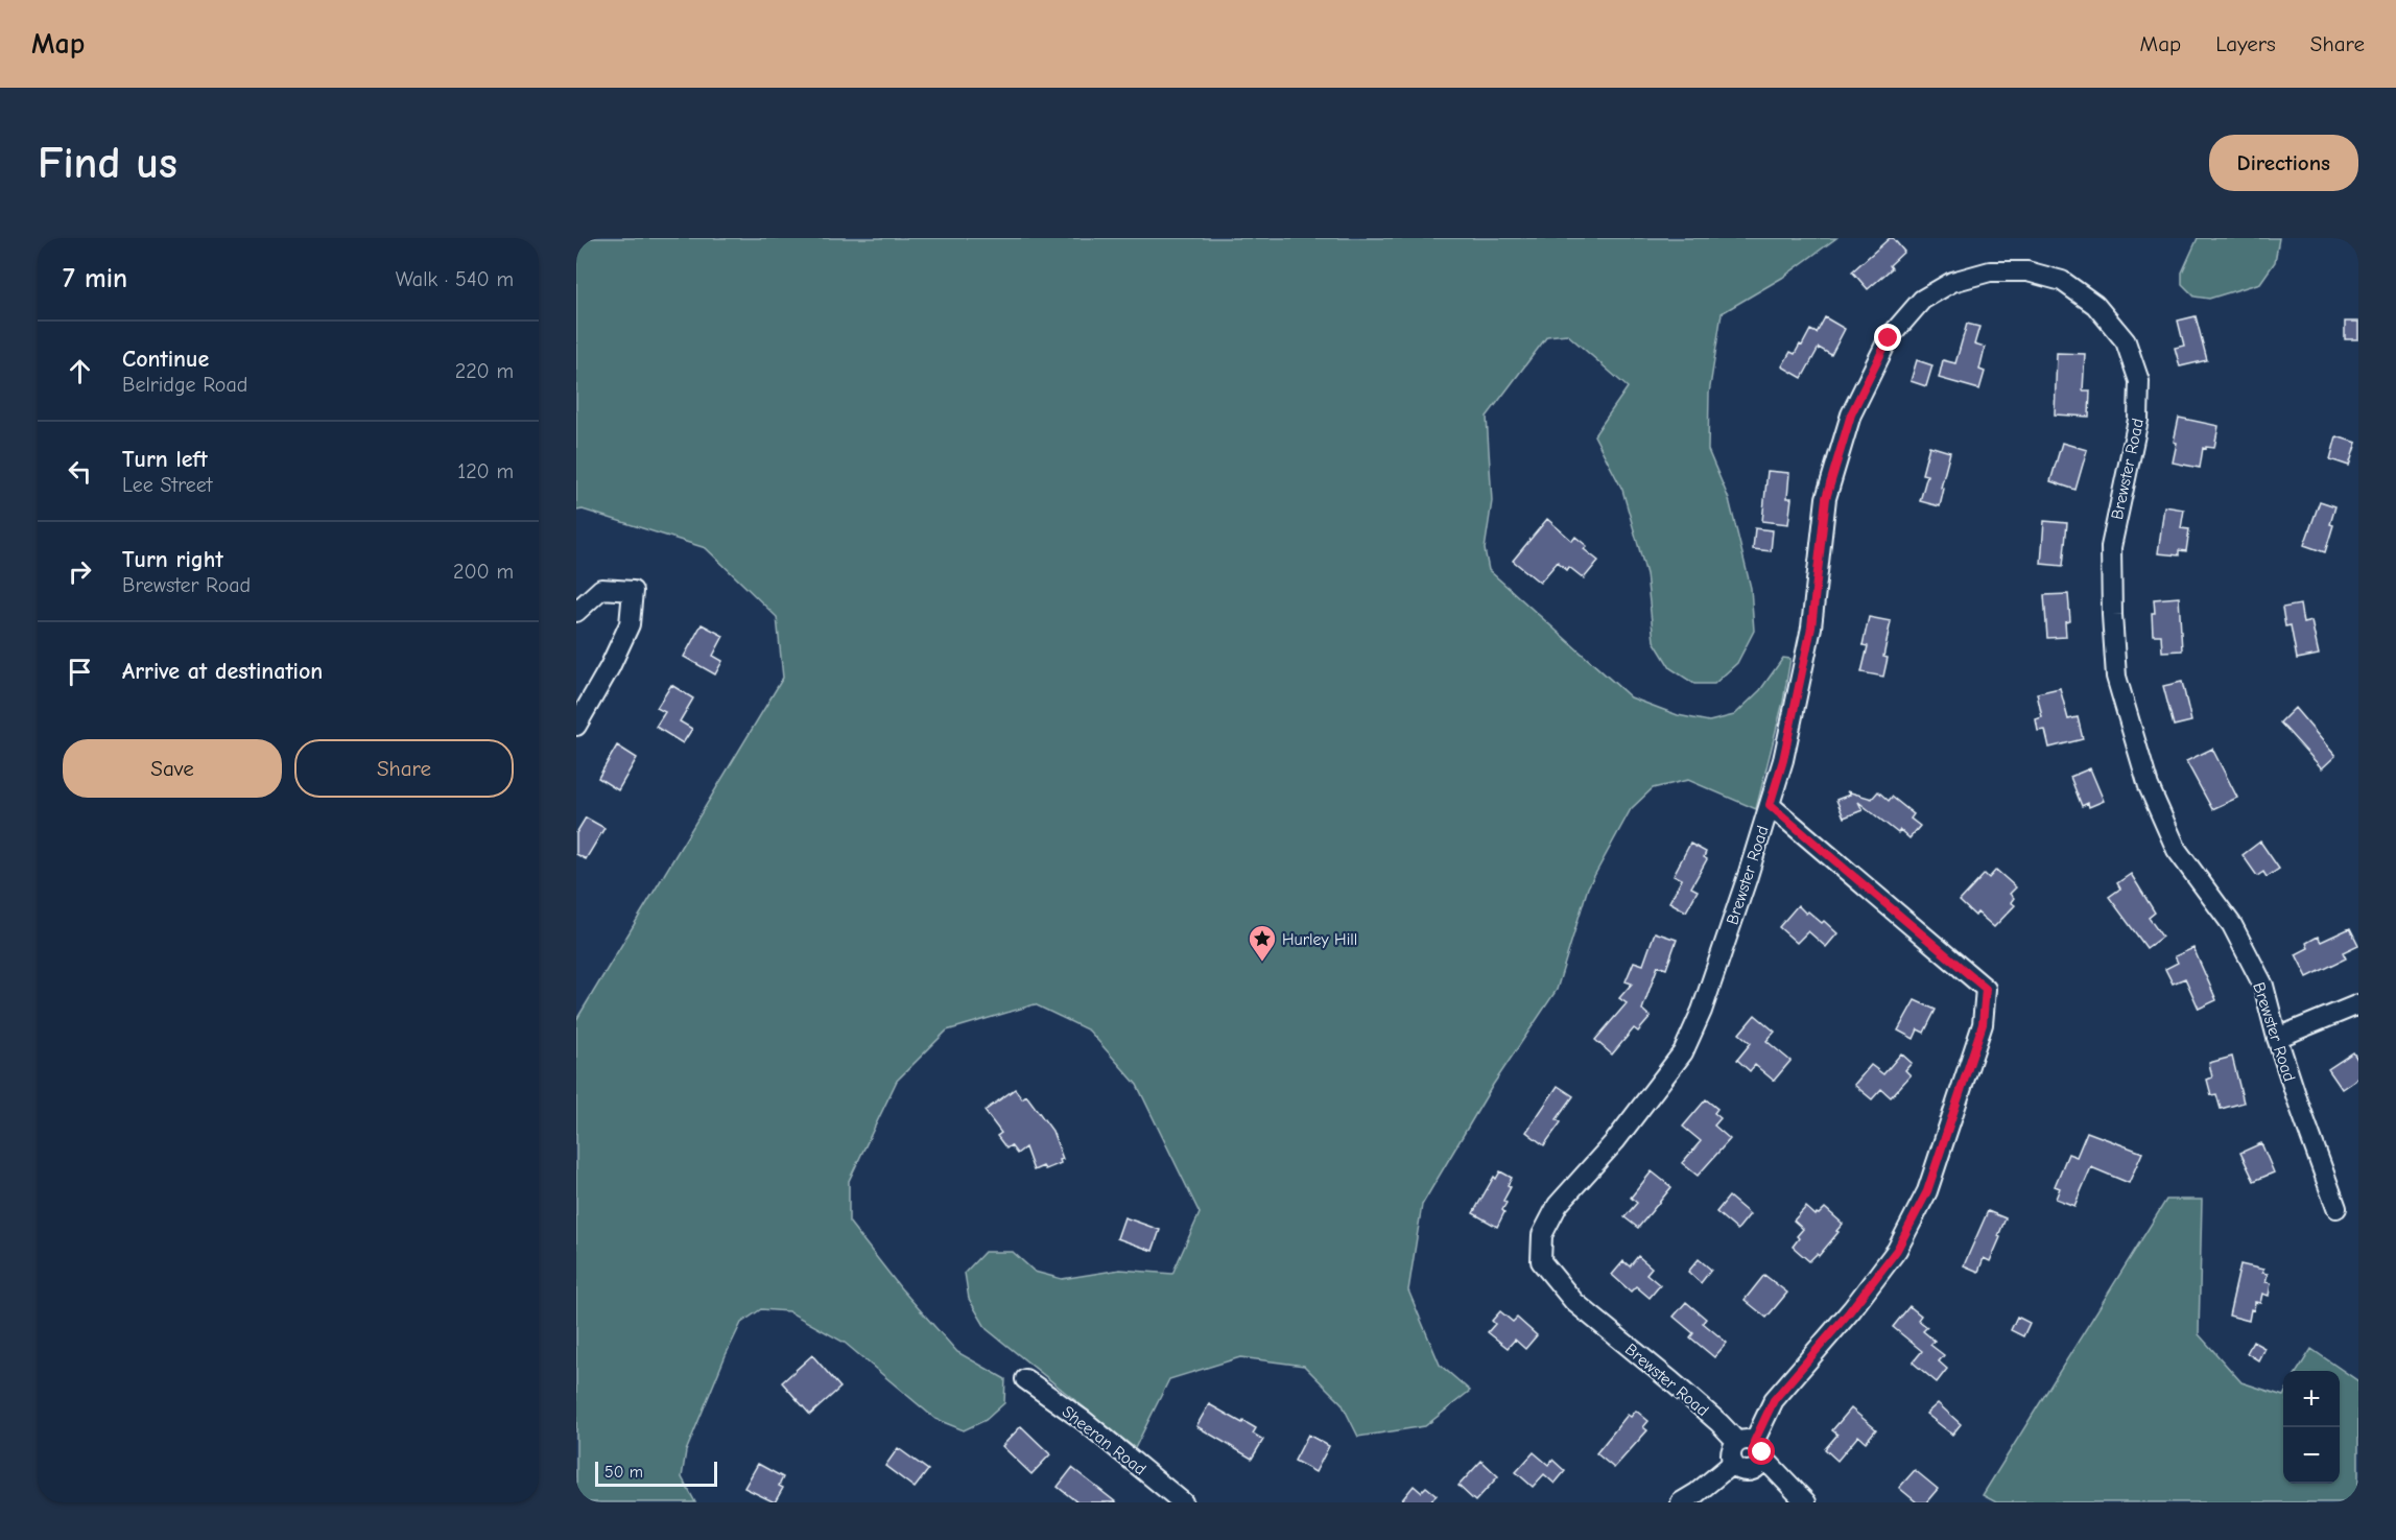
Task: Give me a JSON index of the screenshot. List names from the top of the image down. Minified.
{"streets":{"street":["Brewster Road","Sheeran Road"]},"places":{"place":["Hurley Hill"]},"scale_bar":"50 m","page":{"header":"Map","nav":["Map","Layers","Share"],"buttons":["Directions",["Save","Share"]],"title":"Find us","heading":["7 min","Walk · 540 m"],"list":[["Continue","Belridge Road","220 m"],["Turn left","Lee Street","120 m"],["Turn right","Brewster Road","200 m"],"Arrive at destination"],"map_buttons":["+","−"],"scale":"50 m"}}
